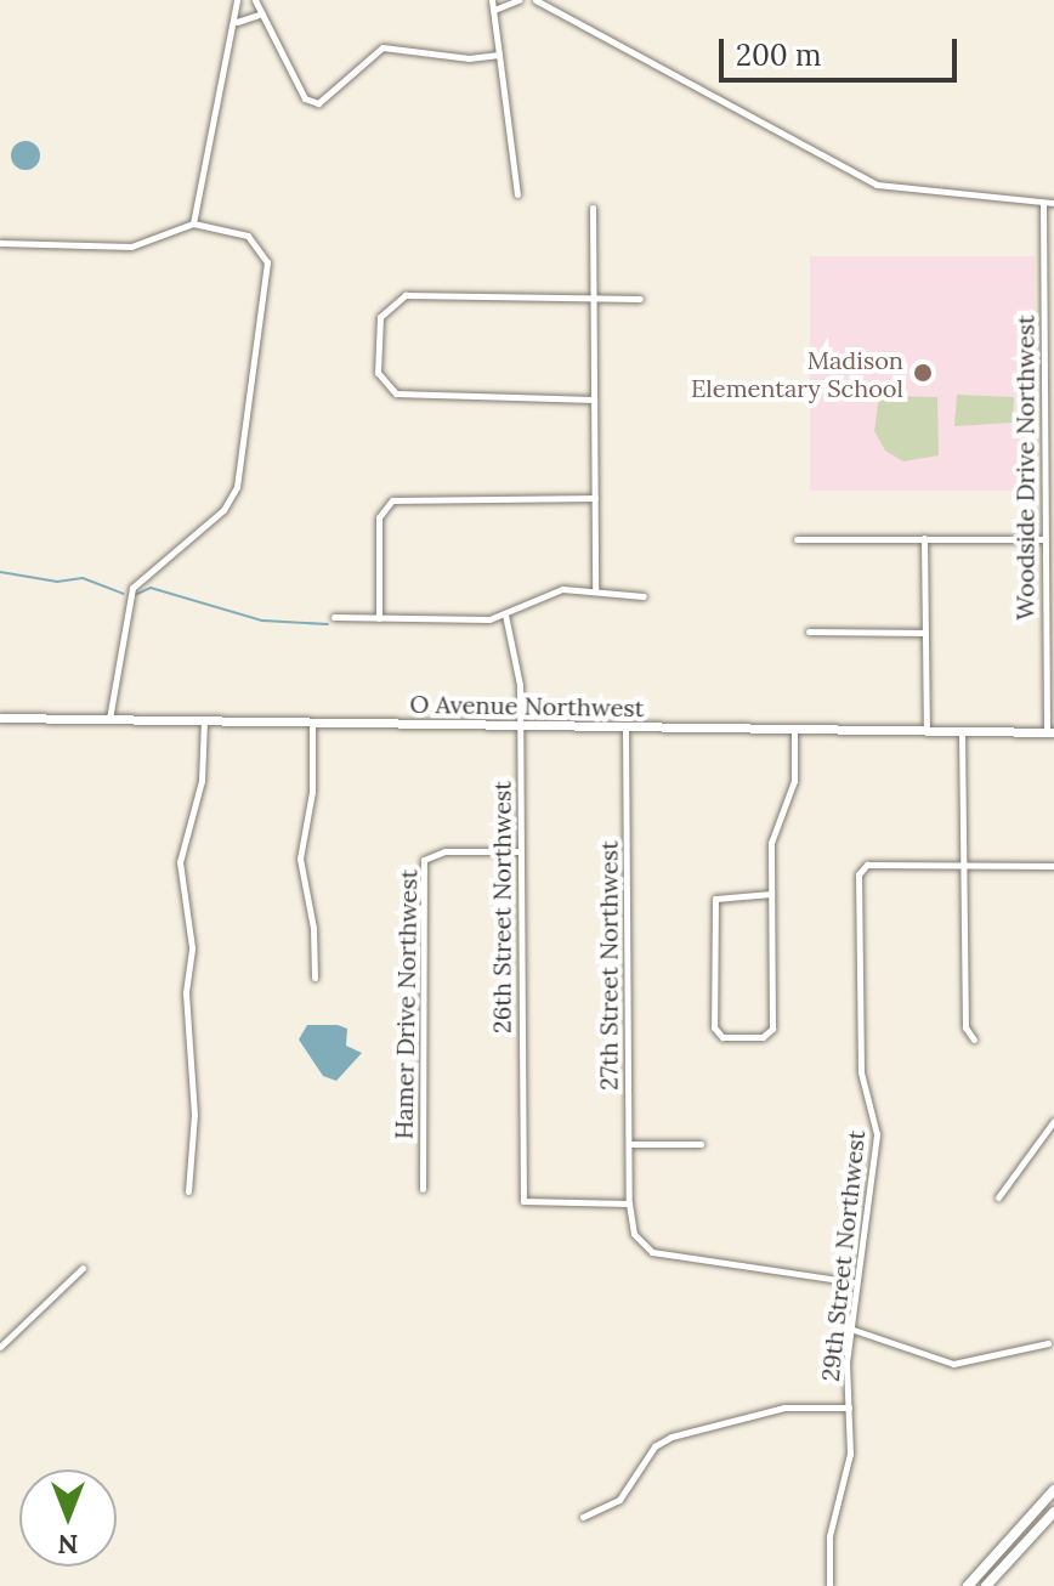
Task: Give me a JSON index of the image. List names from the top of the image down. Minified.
{"streets":{"street":["Woodside Drive Northwest","O Avenue Northwest","26th Street Northwest","27th Street Northwest","Hamer Drive Northwest","29th Street Northwest"]},"crossings":[["Woodside Drive Northwest","O Avenue Northwest"],["O Avenue Northwest","26th Street Northwest"],["O Avenue Northwest","27th Street Northwest"],["26th Street Northwest","27th Street Northwest"],["26th Street Northwest","Hamer Drive Northwest"]],"places":["Madison Elementary School"],"scale_bar":"200 m","north":"bottom"}
